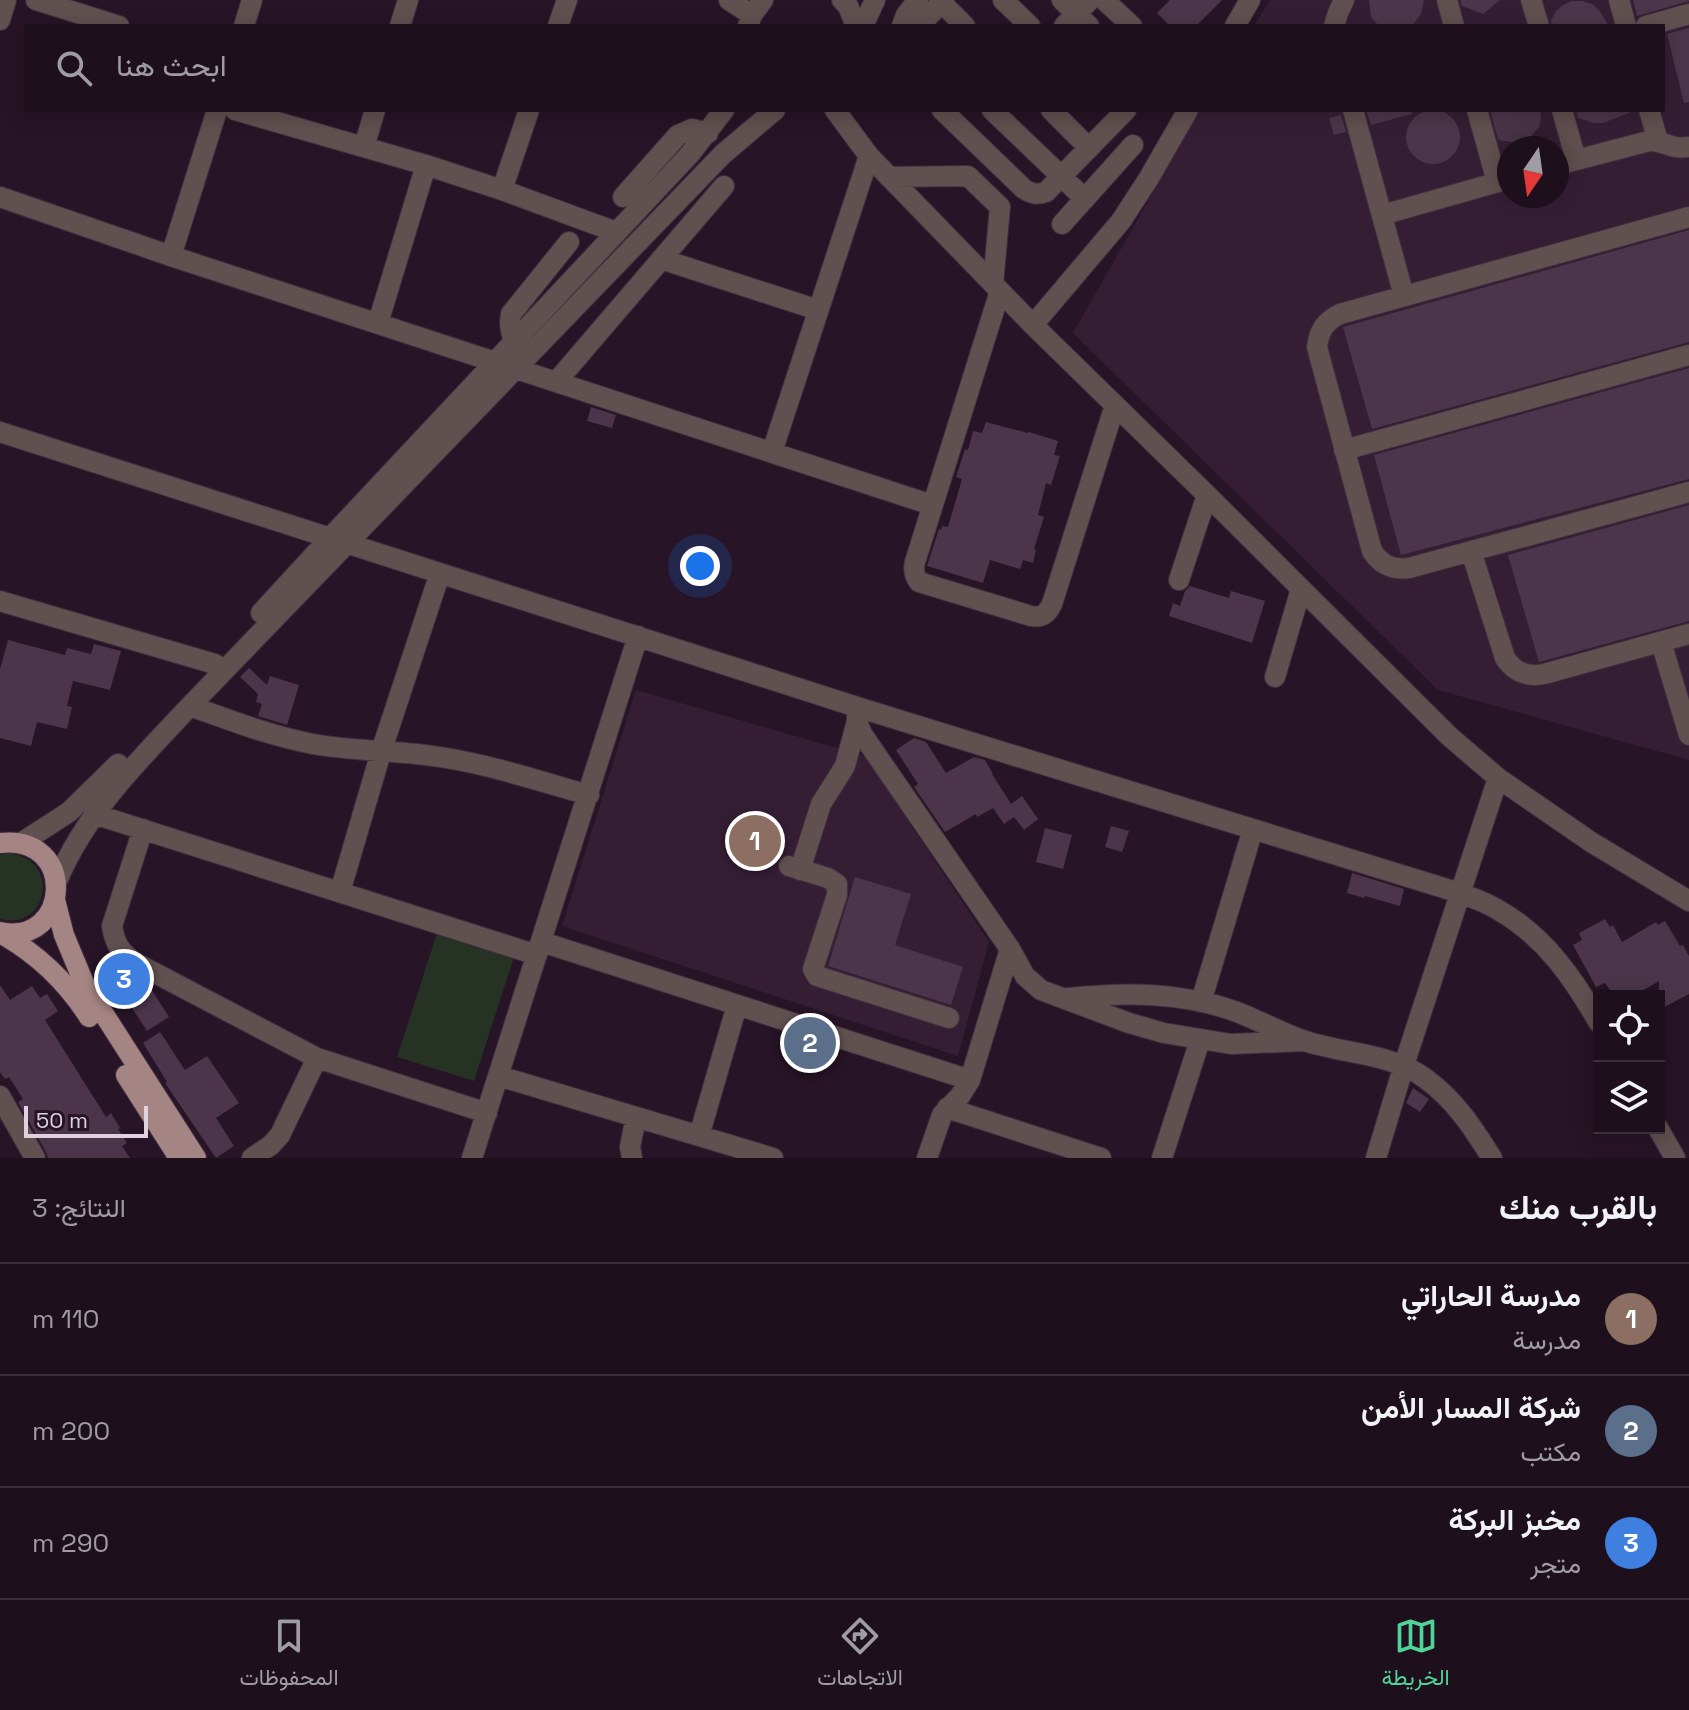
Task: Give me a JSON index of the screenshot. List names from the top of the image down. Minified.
{"scale_bar":"50 m","north":"bottom","page":{"search":"ابحث هنا","pins":["1","3","2"],"scale":"50 m","heading":["بالقرب منك","النتائج: 3"],"list":[{"mark":"1","name":"مدرسة الحاراتي","note":"مدرسة","value":"110 m"},{"mark":"2","name":"شركة المسار الأمن","note":"مكتب","value":"200 m"},{"mark":"3","name":"مخبز البركة","note":"متجر","value":"290 m"}],"nav":["الخريطة","الاتجاهات","المحفوظات"]}}
